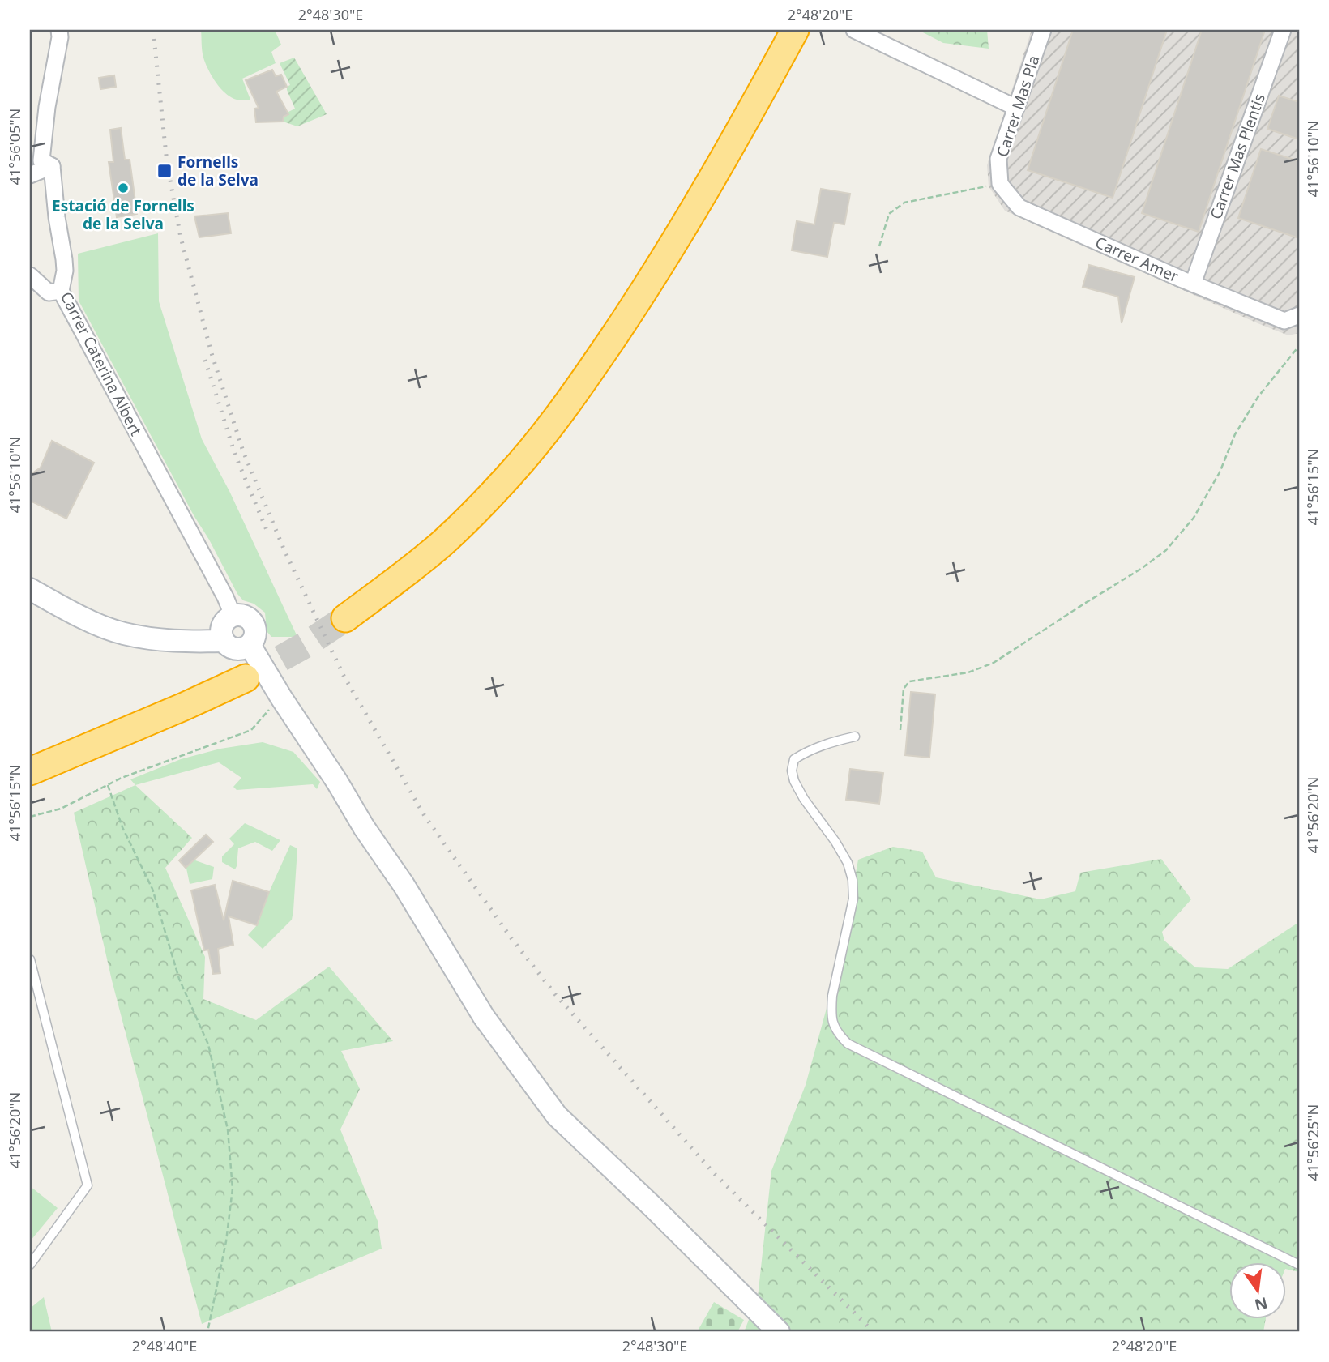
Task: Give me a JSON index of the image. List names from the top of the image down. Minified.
{"streets":{"street":["Carrer Mas Pla","Carrer Mas Plentis","Carrer Amer","Carrer Caterina Albert"]},"crossings":[["Carrer Mas Pla","Carrer Amer"],["Carrer Mas Plentis","Carrer Amer"]],"places":{"transit":["Fornells de la Selva"],"other":["Estació de Fornells de la Selva"]},"north":"bottom","coordinates":["2°48'30\"E","2°48'20\"E","41°56'05\"N","41°56'10\"N","41°56'15\"N","41°56'20\"N","41°56'25\"N","2°48'40\"E"]}
